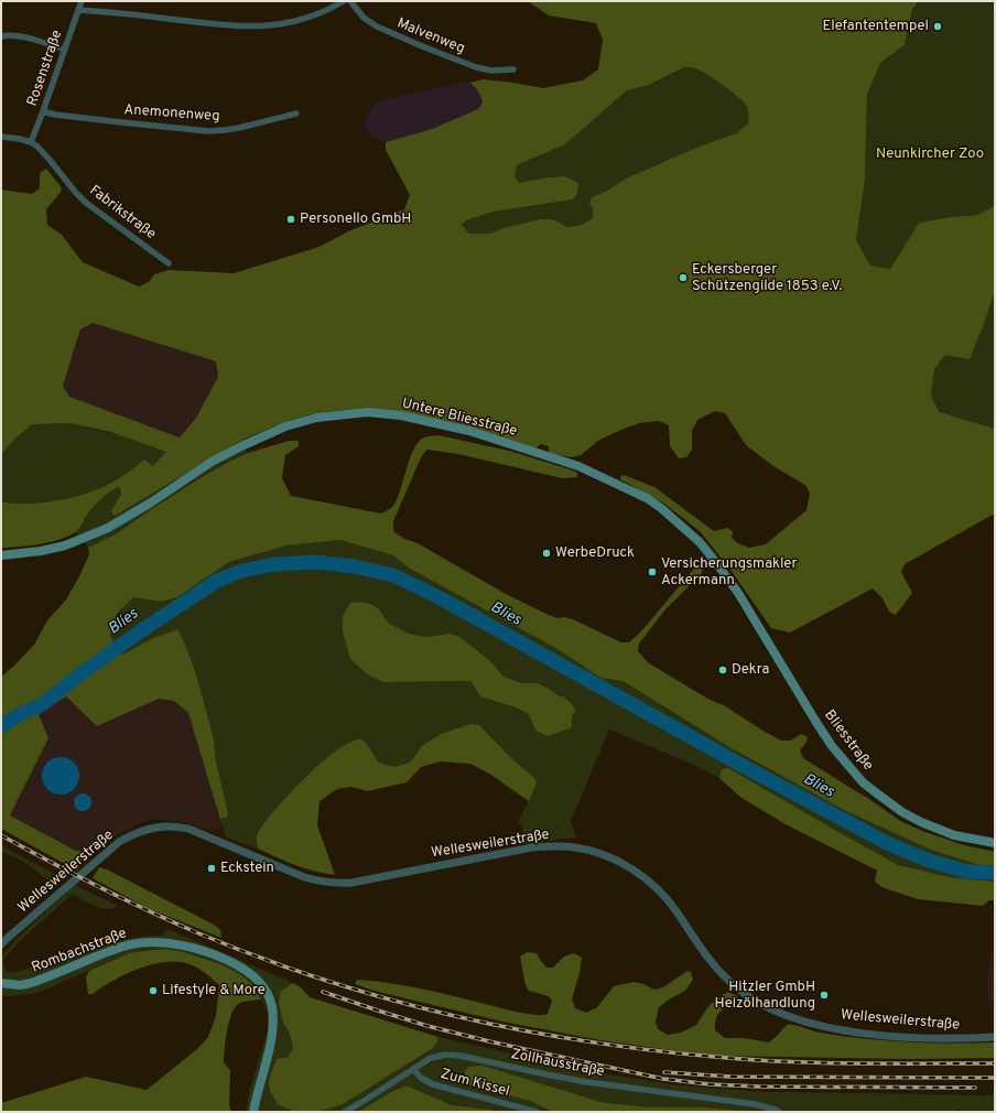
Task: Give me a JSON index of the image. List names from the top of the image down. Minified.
{"streets":{"main road":["Untere Bliesstraße","Bliesstraße","Rombachstraße"],"street":["Malvenweg","Rosenstraße","Anemonenweg","Fabrikstraße","Wellesweilerstraße","Zollhausstraße","Zum Kissel"]},"crossings":[["Rosenstraße","Anemonenweg"],["Rosenstraße","Fabrikstraße"],["Untere Bliesstraße","Bliesstraße"],["Zollhausstraße","Zum Kissel"]],"water":["Blies"],"parks":["Neunkircher Zoo"],"places":["Elefantentempel","Personello GmbH","Eckersberger Schützengilde 1853 e.V.","WerbeDruck","Versicherungsmakler Ackermann","Dekra","Eckstein","Lifestyle & More","Hitzler GmbH Heizölhandlung"]}
